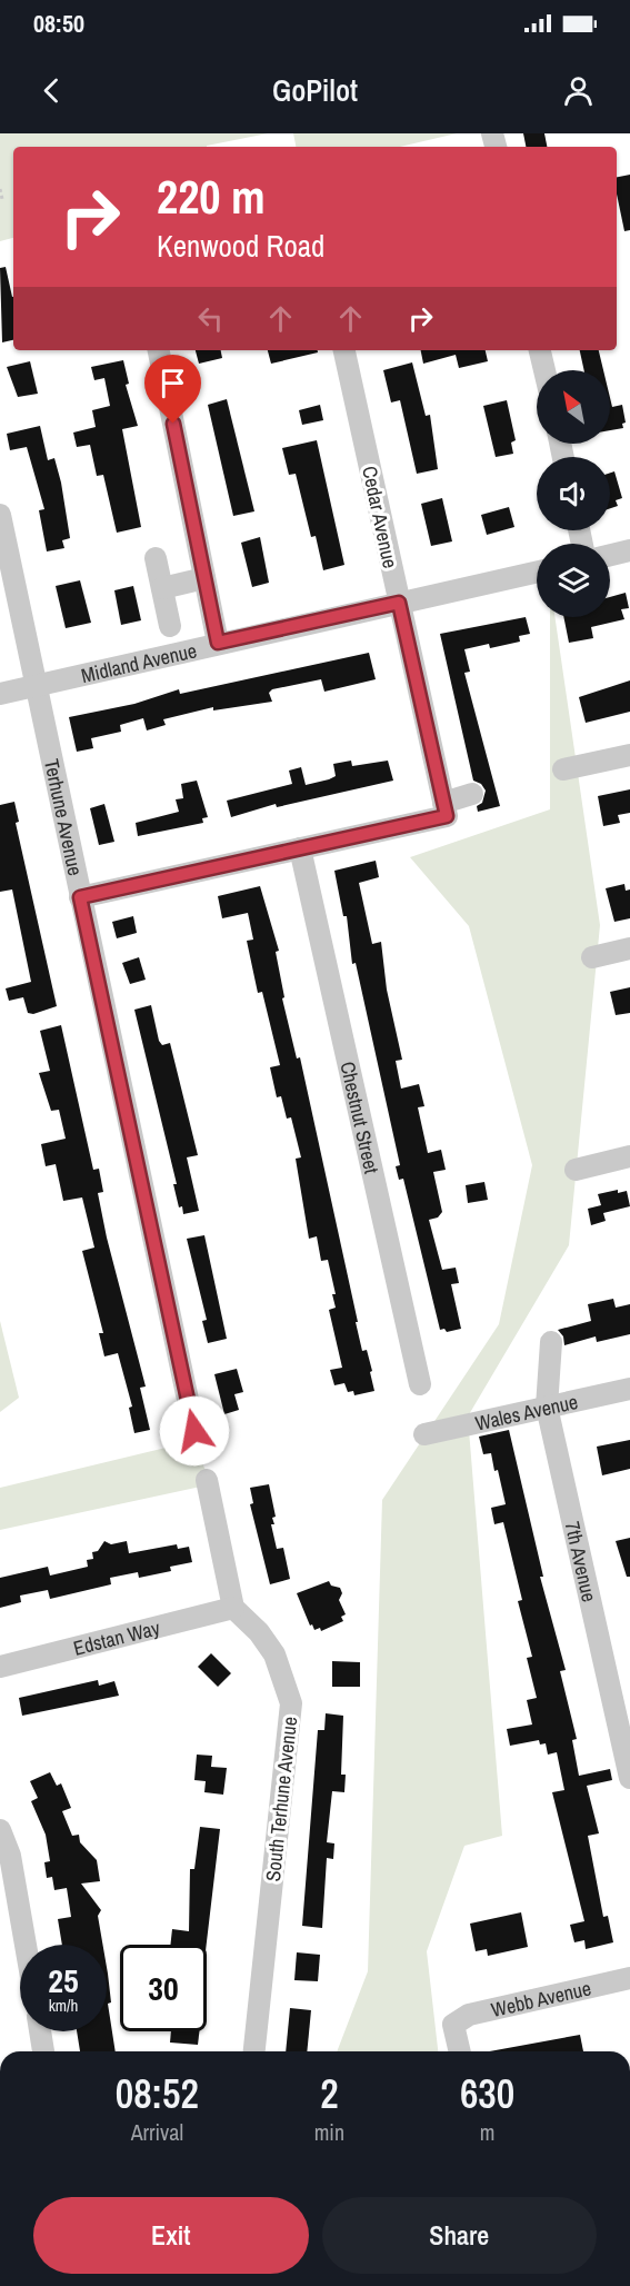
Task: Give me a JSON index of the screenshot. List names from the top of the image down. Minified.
{"streets":{"street":["Cedar Avenue","Midland Avenue","Terhune Avenue","Chestnut Street","Wales Avenue","7th Avenue","Edstan Way","South Terhune Avenue","Webb Avenue"]},"crossings":[["Cedar Avenue","Midland Avenue"],["Midland Avenue","Terhune Avenue"],["Wales Avenue","7th Avenue"],["Edstan Way","South Terhune Avenue"]],"north":"top left","page":{"status":"08:50","header":"GoPilot","turn":["220 m","Kenwood Road"],"speed":"25 km/h","limit":"30","eta":["08:52","Arrival","2","min","630","m"],"buttons":["Exit","Share"]}}
